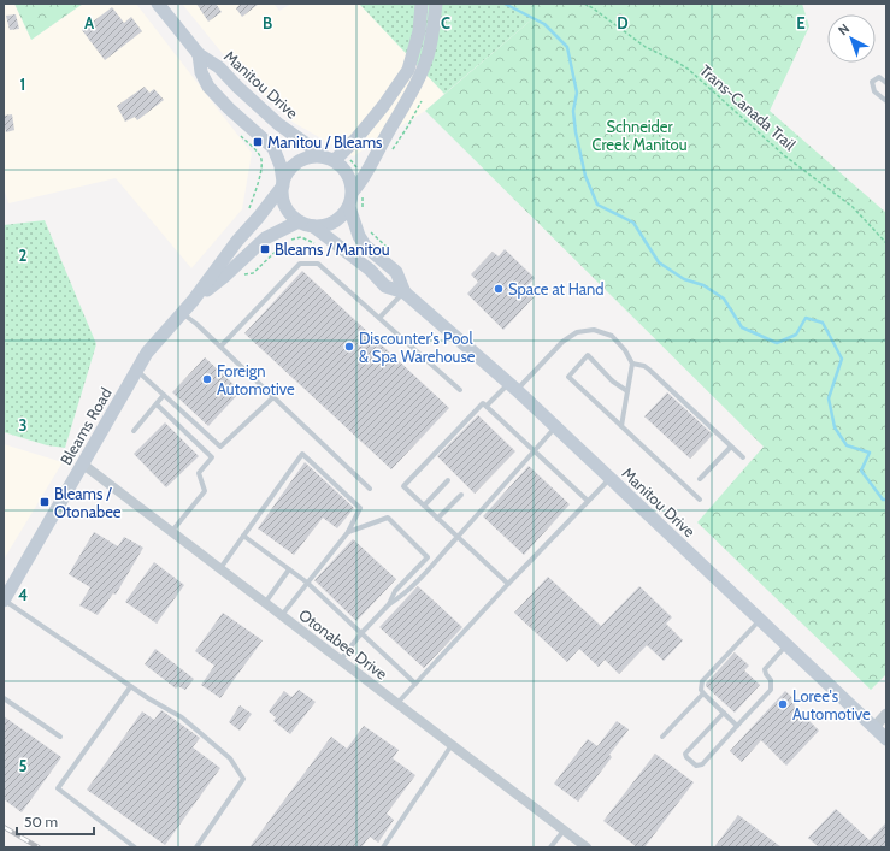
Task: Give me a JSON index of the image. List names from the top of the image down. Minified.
{"streets":{"main road":["Manitou Drive","Bleams Road"],"street":["Otonabee Drive"],"path":["Trans-Canada Trail"]},"crossings":[["Manitou Drive","Bleams Road"],["Bleams Road","Otonabee Drive"]],"parks":["Schneider Creek Manitou"],"places":{"transit":["Manitou / Bleams","Bleams / Manitou","Bleams / Otonabee"],"other":["Space at Hand","Discounter's Pool & Spa Warehouse","Foreign Automotive","Loree's Automotive"]},"scale_bar":"50 m","north":"top left","grid":{"columns":["A","B","C","D","E"],"rows":["1","2","3","4","5"]}}
